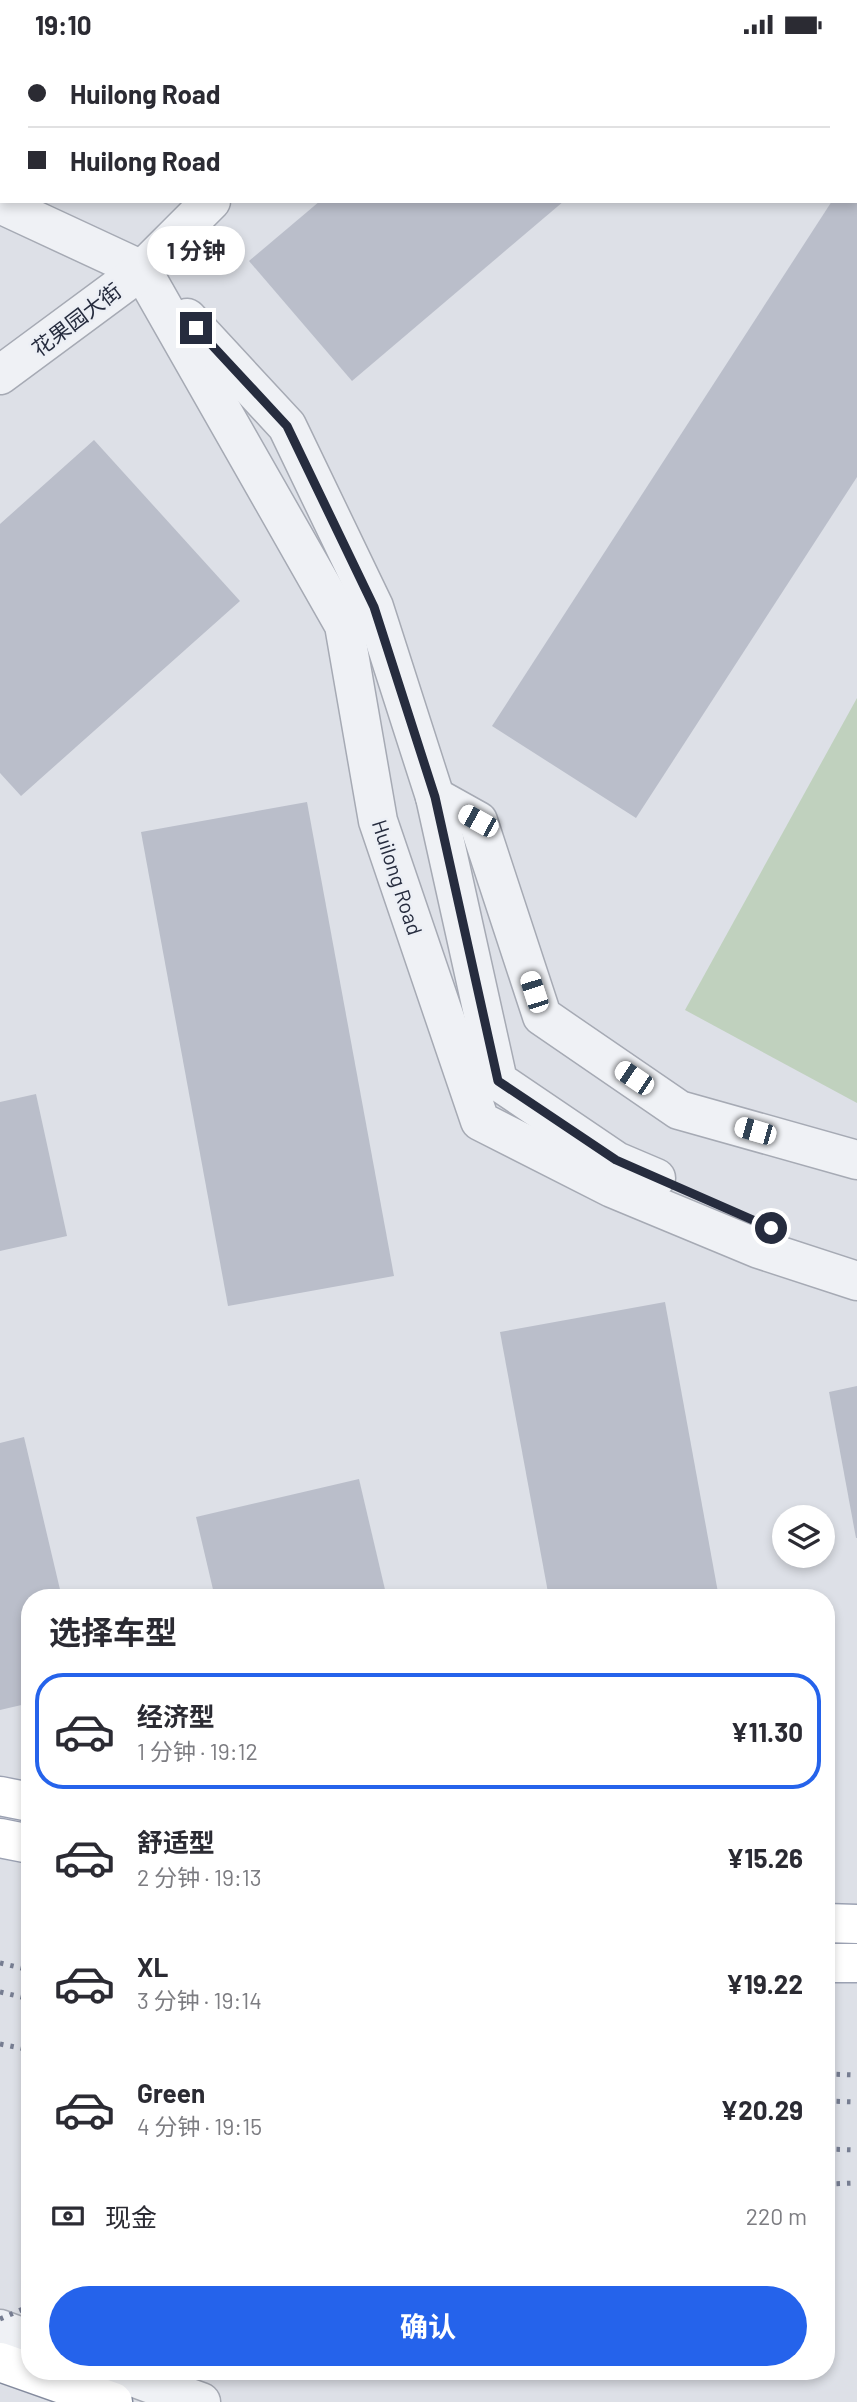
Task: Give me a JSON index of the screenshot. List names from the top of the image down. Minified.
{"streets":{"street":["花果园大街","Huilong Road"]},"crossings":[["花果园大街","Huilong Road"]],"page":{"status":"19:10","banner":["Huilong Road","Huilong Road"],"bubble":"1 分钟","heading":"选择车型","list":[{"name":"经济型","note":"1 分钟 · 19:12","value":"¥11.30"},{"name":"舒适型","note":"2 分钟 · 19:13","value":"¥15.26"},{"name":"XL","note":"3 分钟 · 19:14","value":"¥19.22"},{"name":"Green","note":"4 分钟 · 19:15","value":"¥20.29"}],"pay":["现金","220 m"],"buttons":"确认"}}
